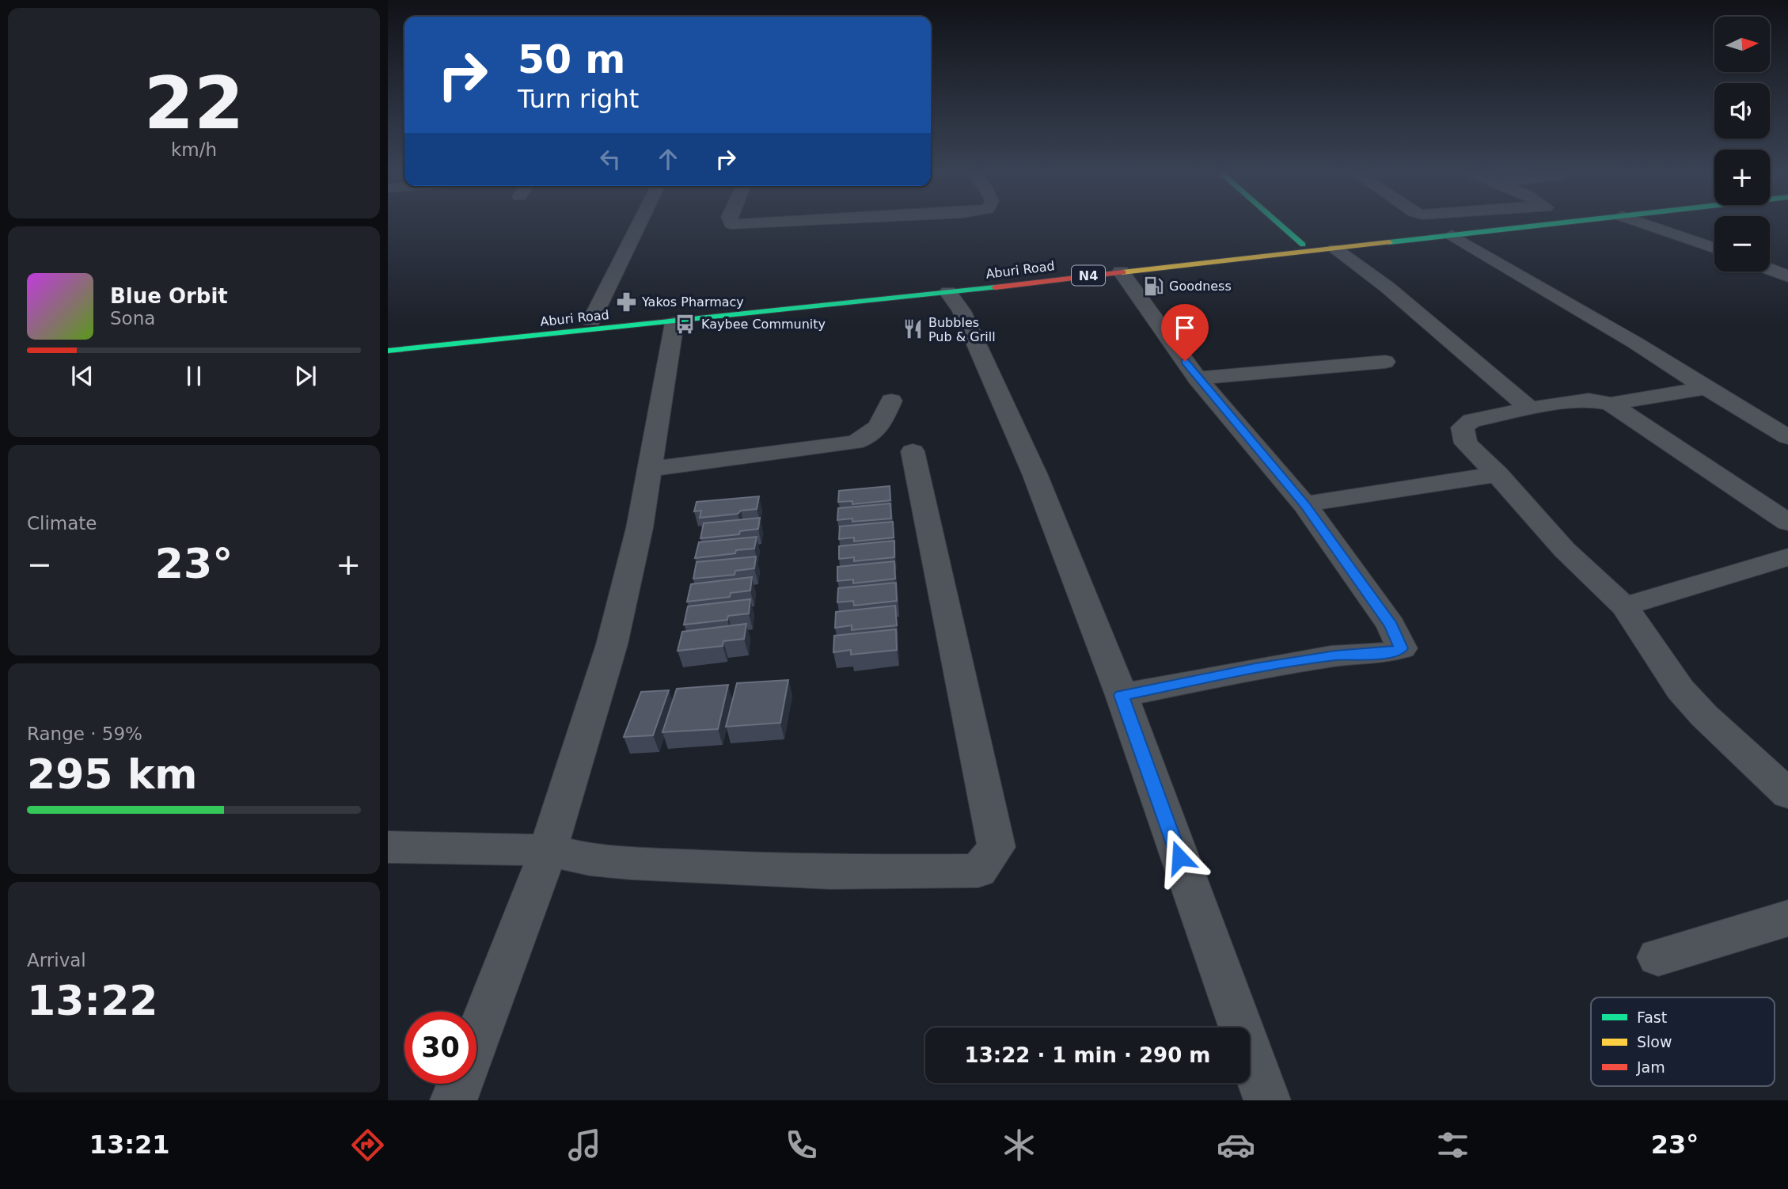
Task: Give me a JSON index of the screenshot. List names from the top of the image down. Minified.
{"streets":{"main road":["Aburi Road","N4"]},"places":{"fuel station":["Goodness"],"pharmacy":["Yakos Pharmacy"],"bus stop":["Kaybee Community"],"restaurant":["Bubbles Pub & Grill"]},"legend":["Fast","Slow","Jam"],"north":"right","page":{"tile":[["22","km/h"],"Climate",["Range · 59%","295 km"],["Arrival","13:22"]],"map_buttons":["+","−"],"turn":["50 m","Turn right"],"song":["Blue Orbit","Sona"],"heat":["−","23°","+"],"limit":"30","trip":"13:22 · 1 min · 290 m","tabs":["13:21","23°"]}}
